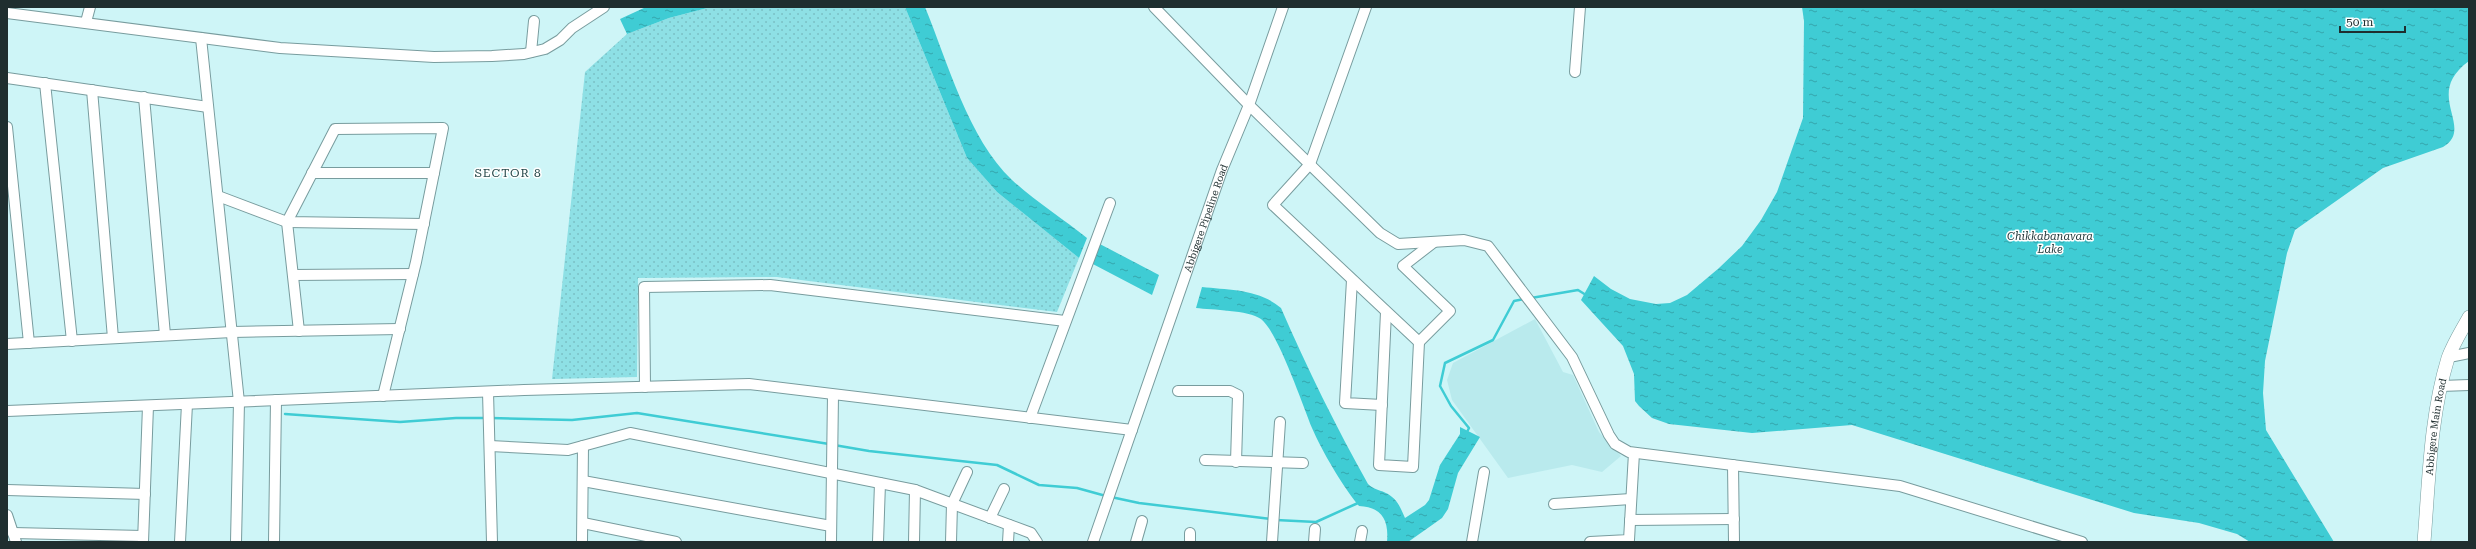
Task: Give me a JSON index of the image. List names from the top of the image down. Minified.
{"streets":{"main road":["Abbigere Main Road"],"street":["Abbigere Pipeline Road"]},"districts":["SECTOR 8"],"water":["Chikkabanavara Lake"],"scale_bar":"50 m"}
